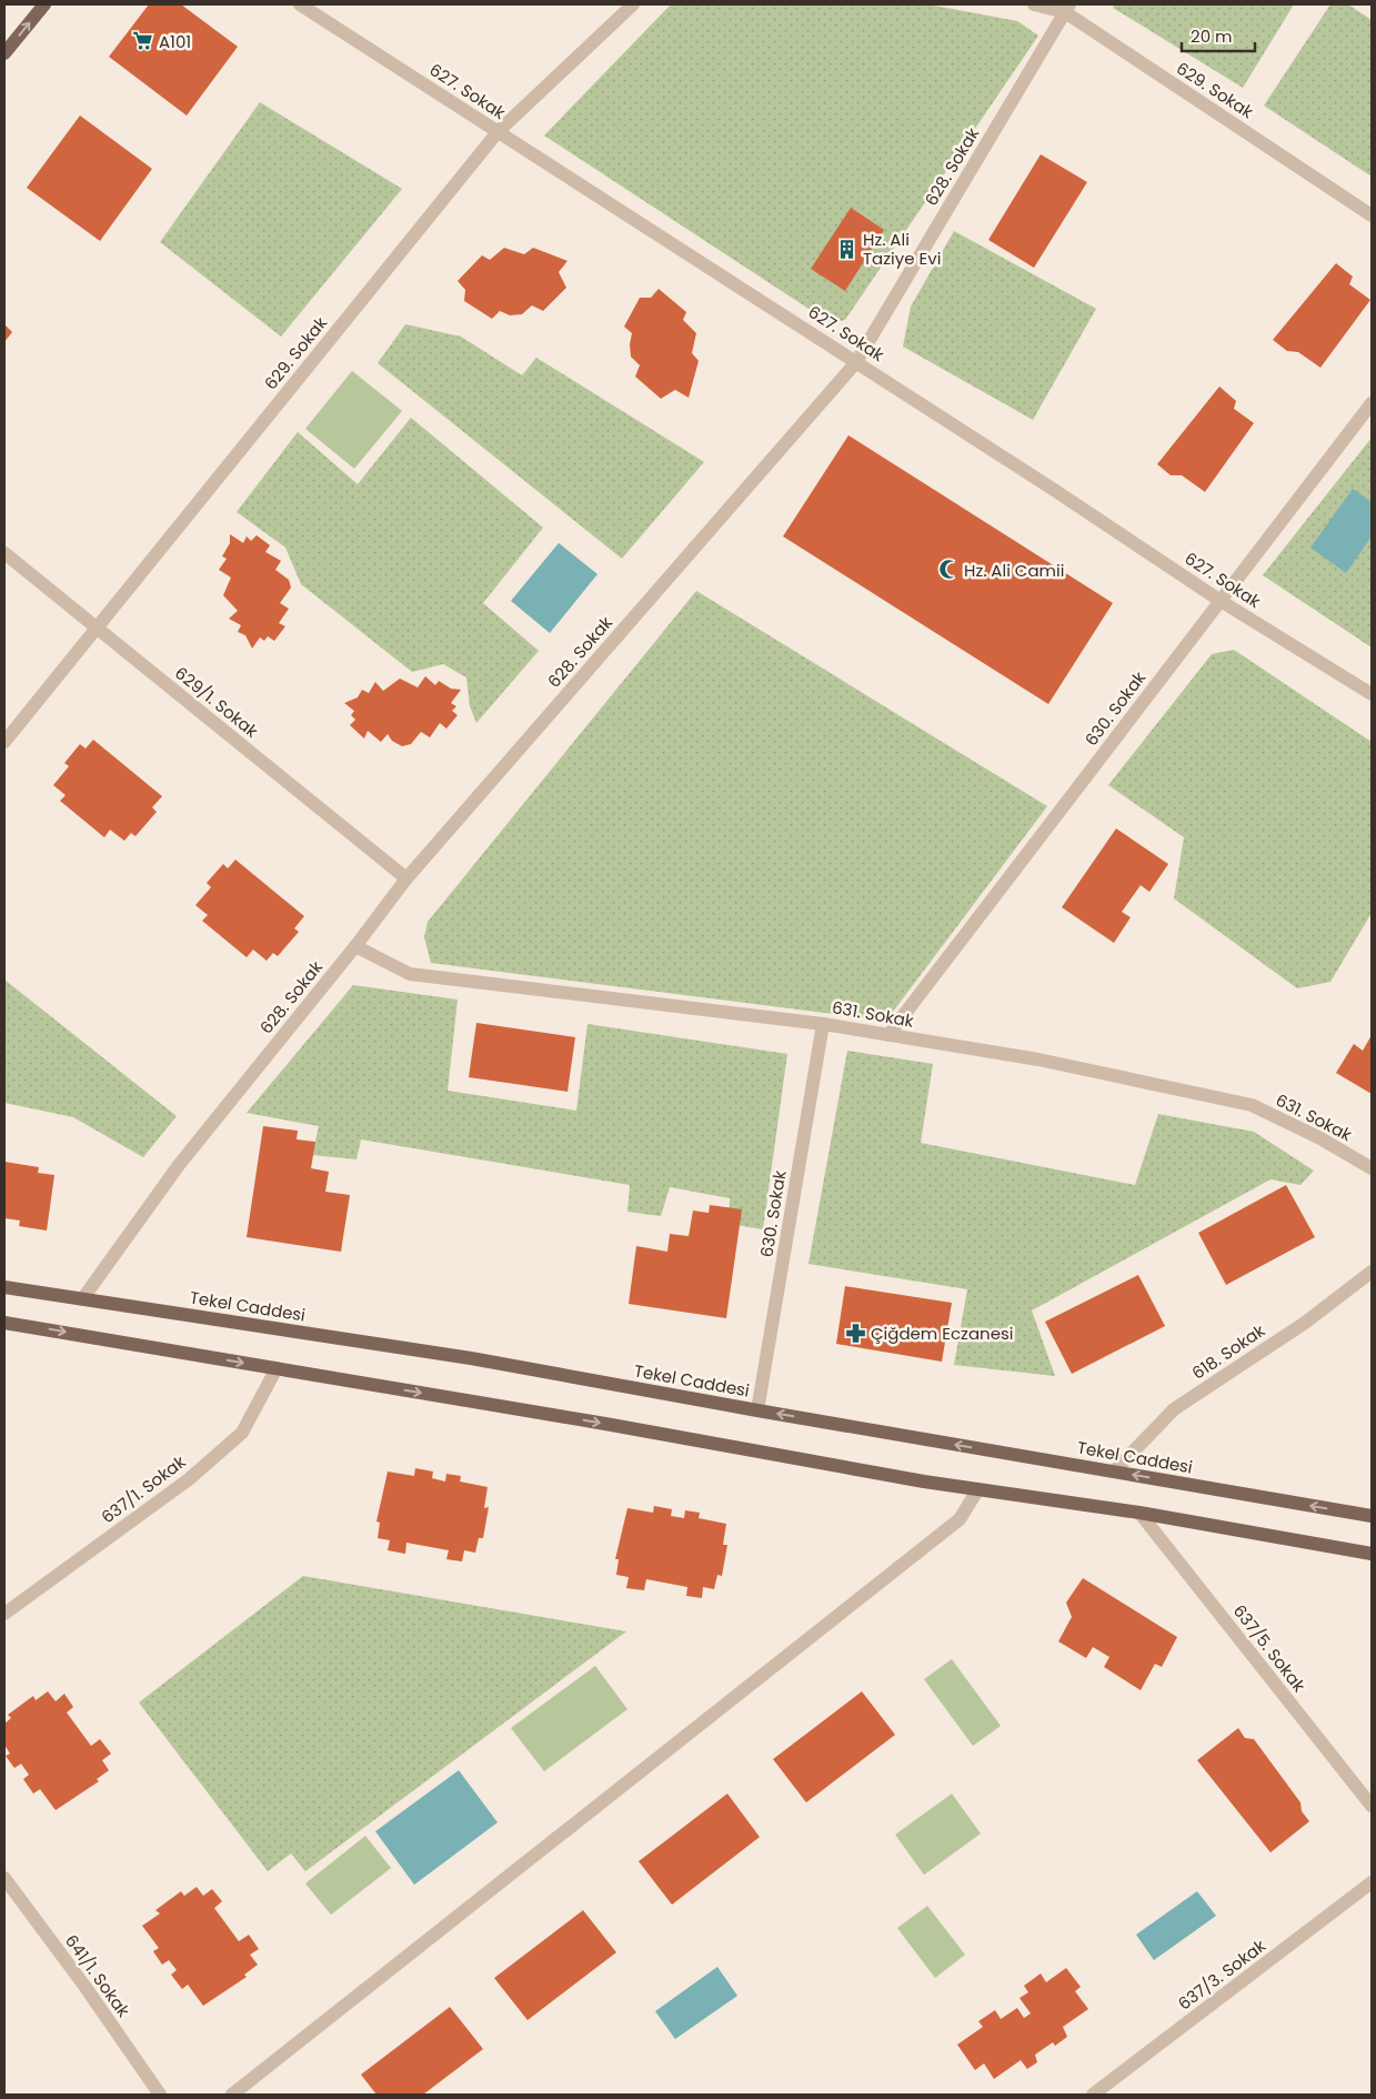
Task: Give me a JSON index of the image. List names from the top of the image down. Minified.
{"streets":{"main road":["Tekel Caddesi"],"street":["629. Sokak","627. Sokak","628. Sokak","629/1. Sokak","630. Sokak","631. Sokak","618. Sokak","637/1. Sokak","637/5. Sokak","637/3. Sokak","641/1. Sokak"]},"crossings":[["629. Sokak","627. Sokak"],["629. Sokak","628. Sokak"],["629. Sokak","629/1. Sokak"],["627. Sokak","628. Sokak"],["627. Sokak","630. Sokak"],["628. Sokak","629/1. Sokak"],["628. Sokak","631. Sokak"],["628. Sokak","Tekel Caddesi"],["630. Sokak","631. Sokak"],["630. Sokak","Tekel Caddesi"],["Tekel Caddesi","618. Sokak"]],"places":{"supermarket":["A101"],"building":["Hz. Ali Taziye Evi"],"mosque":["Hz. Ali Camii"],"pharmacy":["Çiğdem Eczanesi"]},"scale_bar":"20 m"}
